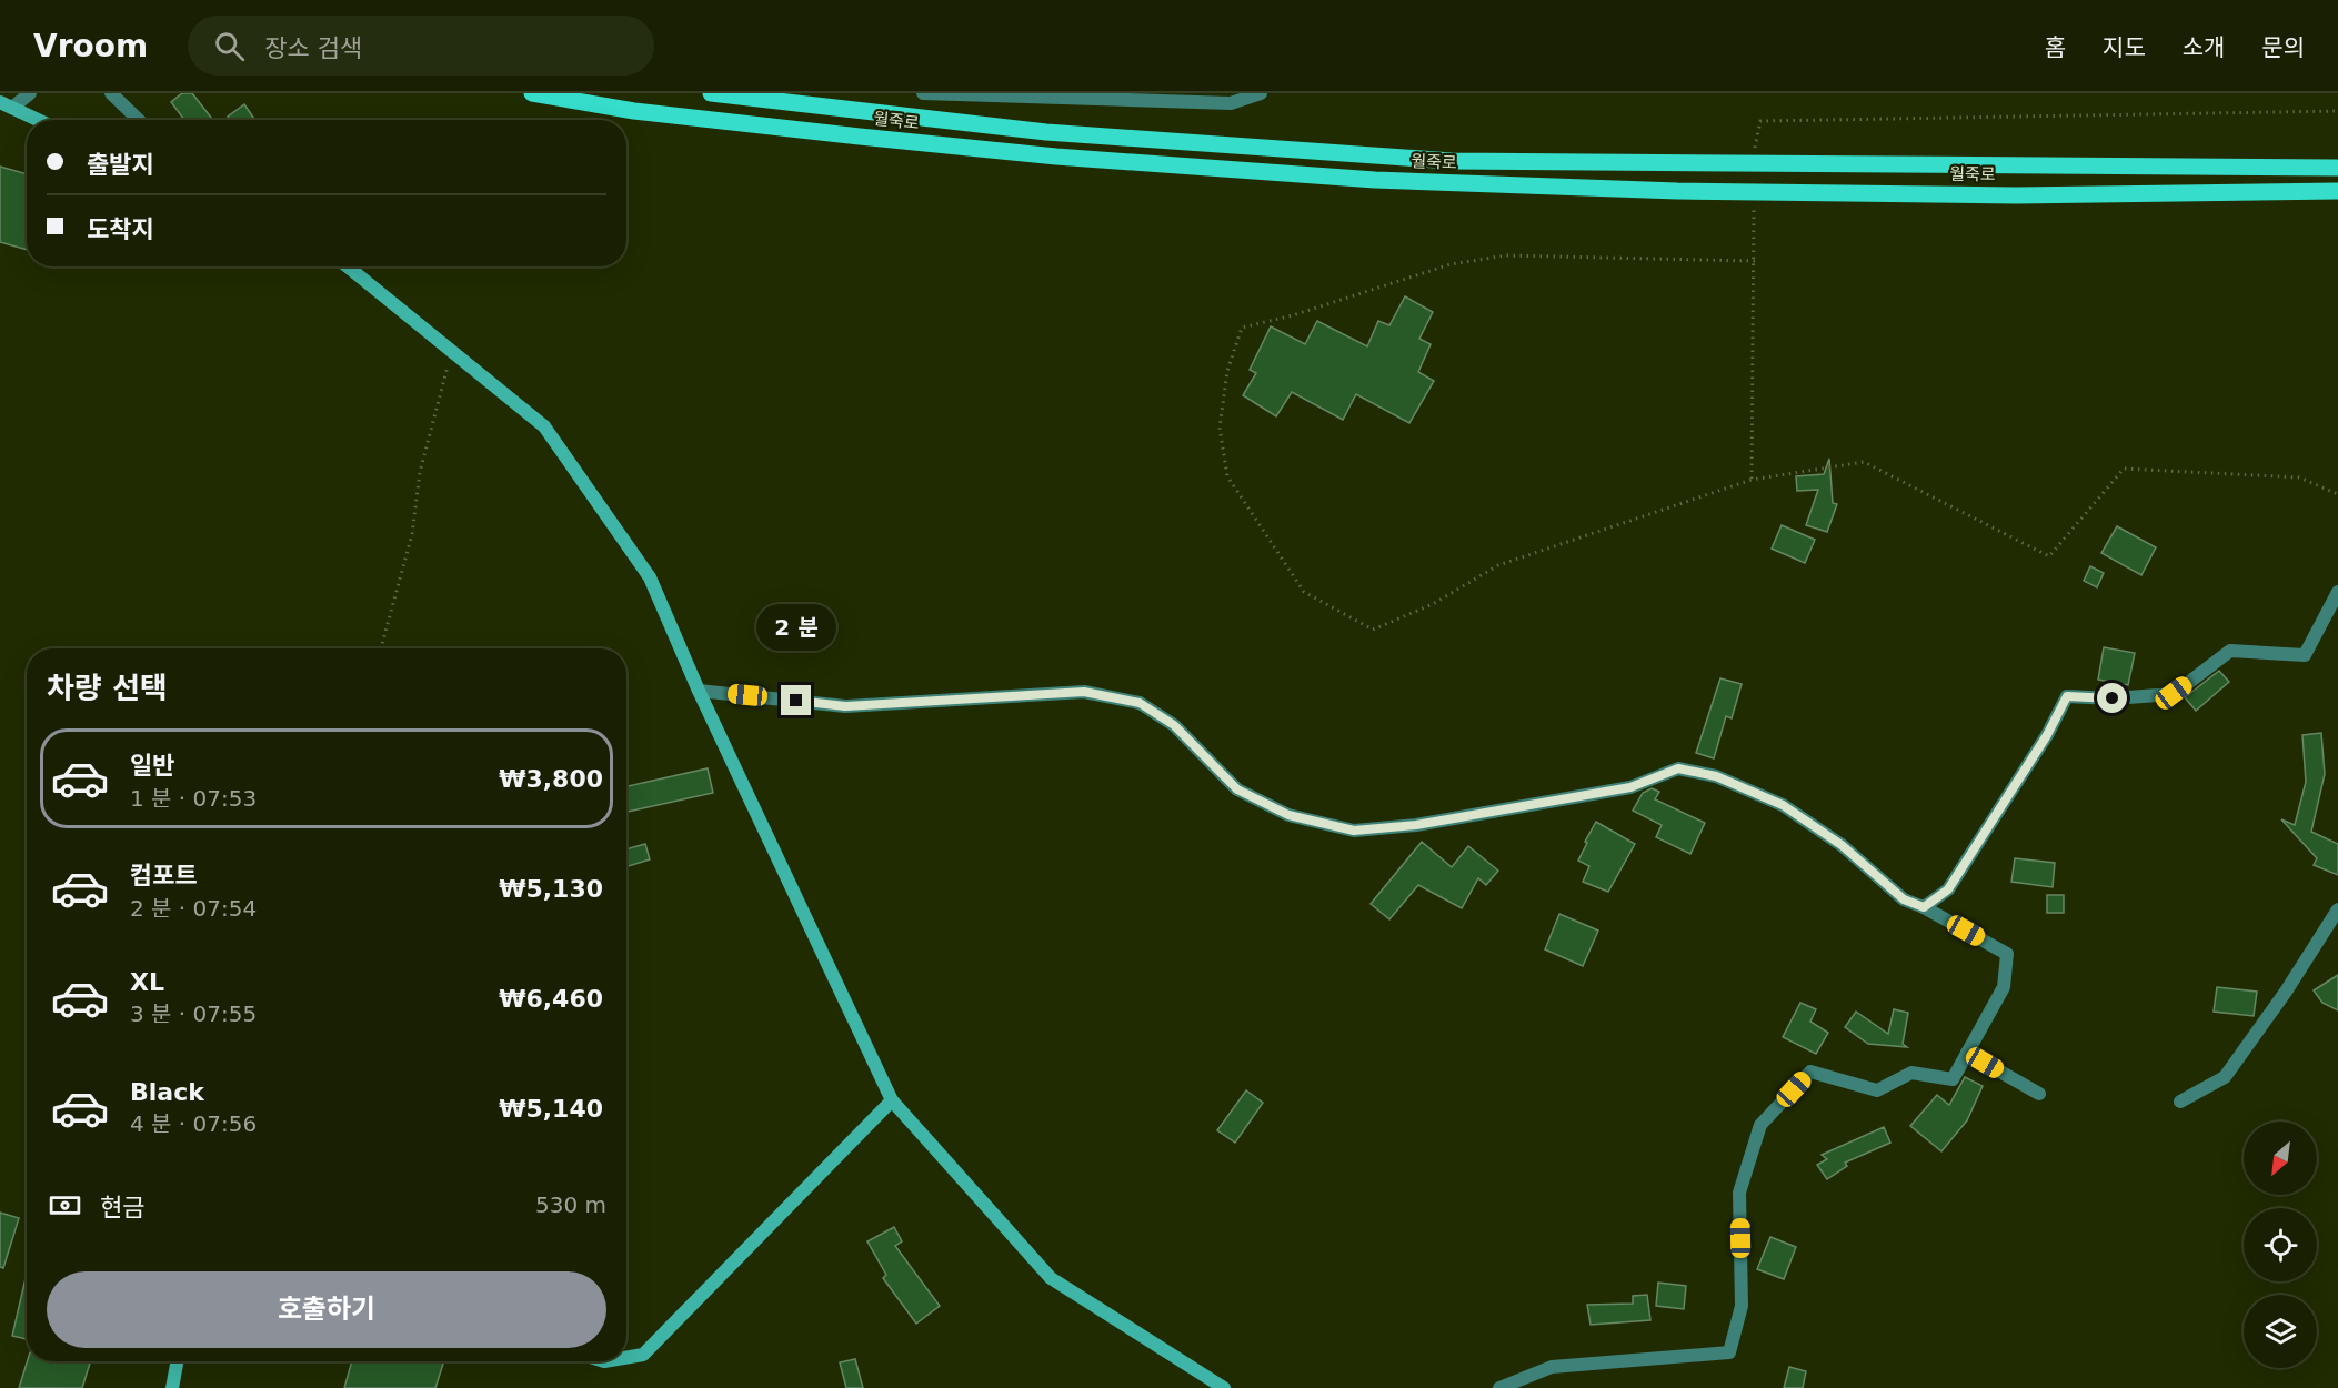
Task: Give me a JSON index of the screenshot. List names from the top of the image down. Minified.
{"streets":{"main road":["월죽로"]},"north":"bottom left","page":{"header":"Vroom","search":"장소 검색","nav":["홈","지도","소개","문의"],"banner":["출발지","도착지"],"bubble":"2 분","heading":"차량 선택","list":[{"name":"일반","note":"1 분 · 07:53","value":"₩3,800"},{"name":"컴포트","note":"2 분 · 07:54","value":"₩5,130"},{"name":"XL","note":"3 분 · 07:55","value":"₩6,460"},{"name":"Black","note":"4 분 · 07:56","value":"₩5,140"}],"pay":["현금","530 m"],"buttons":"호출하기"}}
